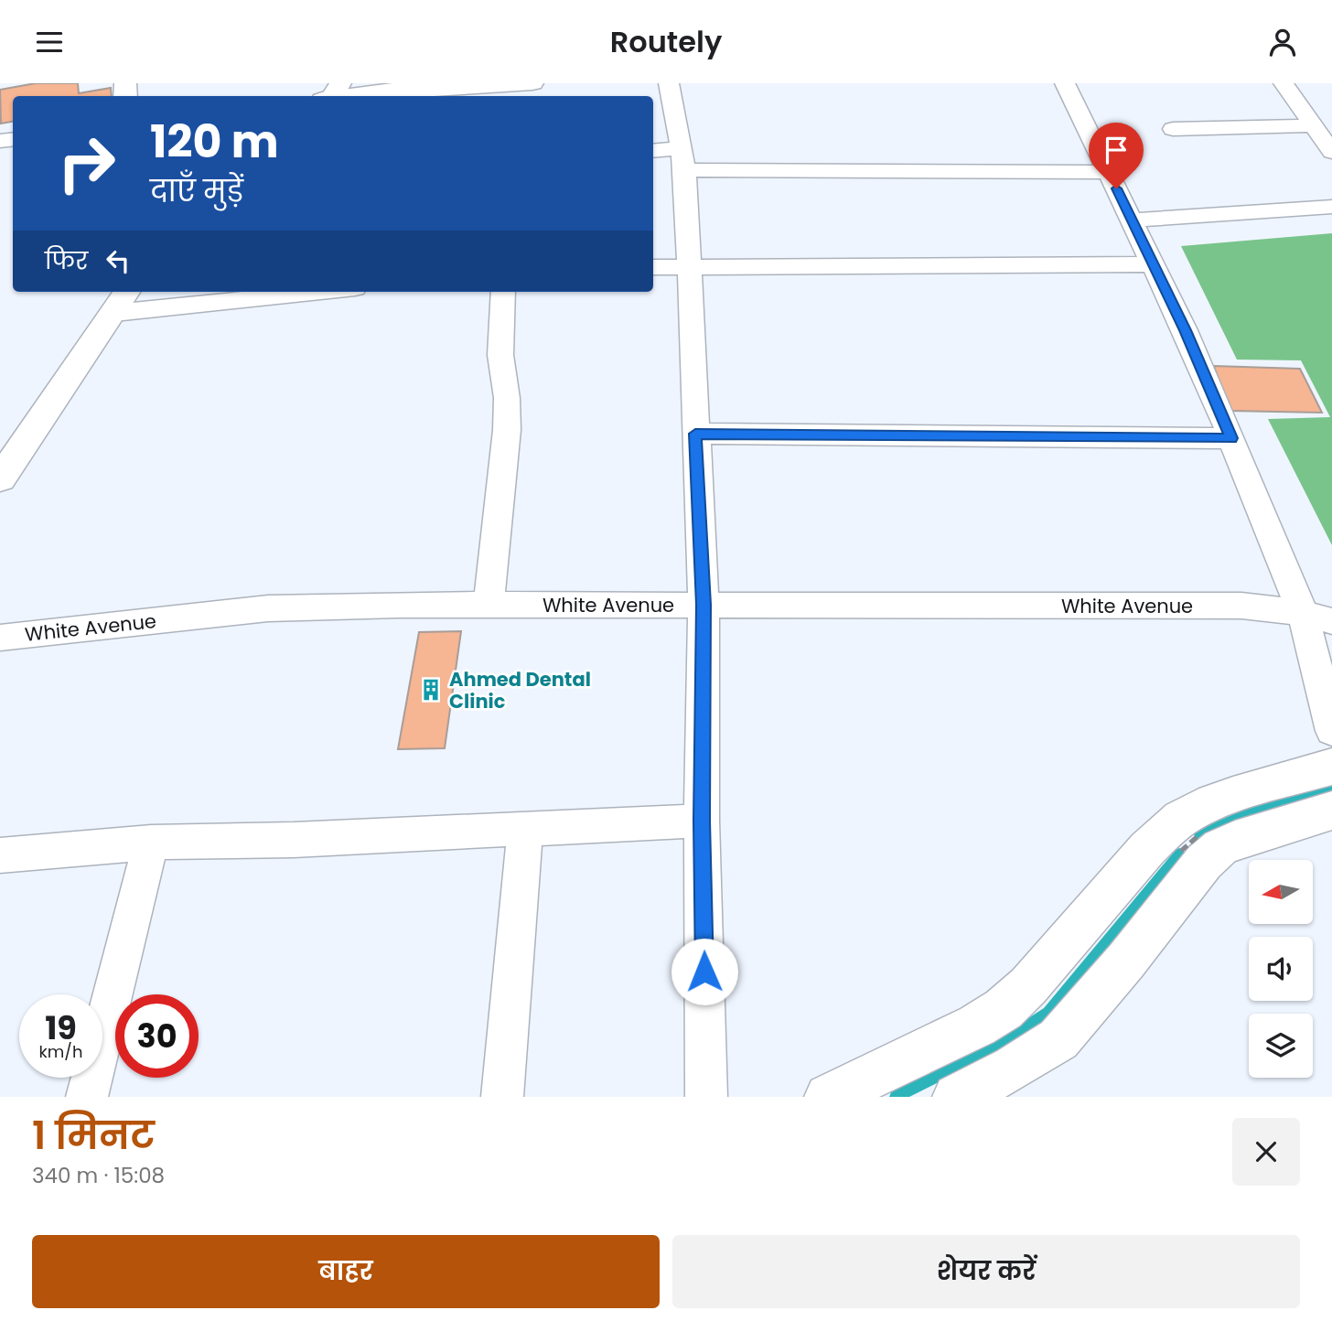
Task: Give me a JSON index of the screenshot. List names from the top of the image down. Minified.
{"streets":{"street":["White Avenue"]},"places":{"building":["Ahmed Dental Clinic"]},"north":"left","page":{"header":"Routely","turn":["120 m","दाएँ मुड़ें"],"then":"फिर","speed":"19 km/h","limit":"30","heading":["1 मिनट","340 m · 15:08"],"buttons":["बाहर","शेयर करें"]}}
